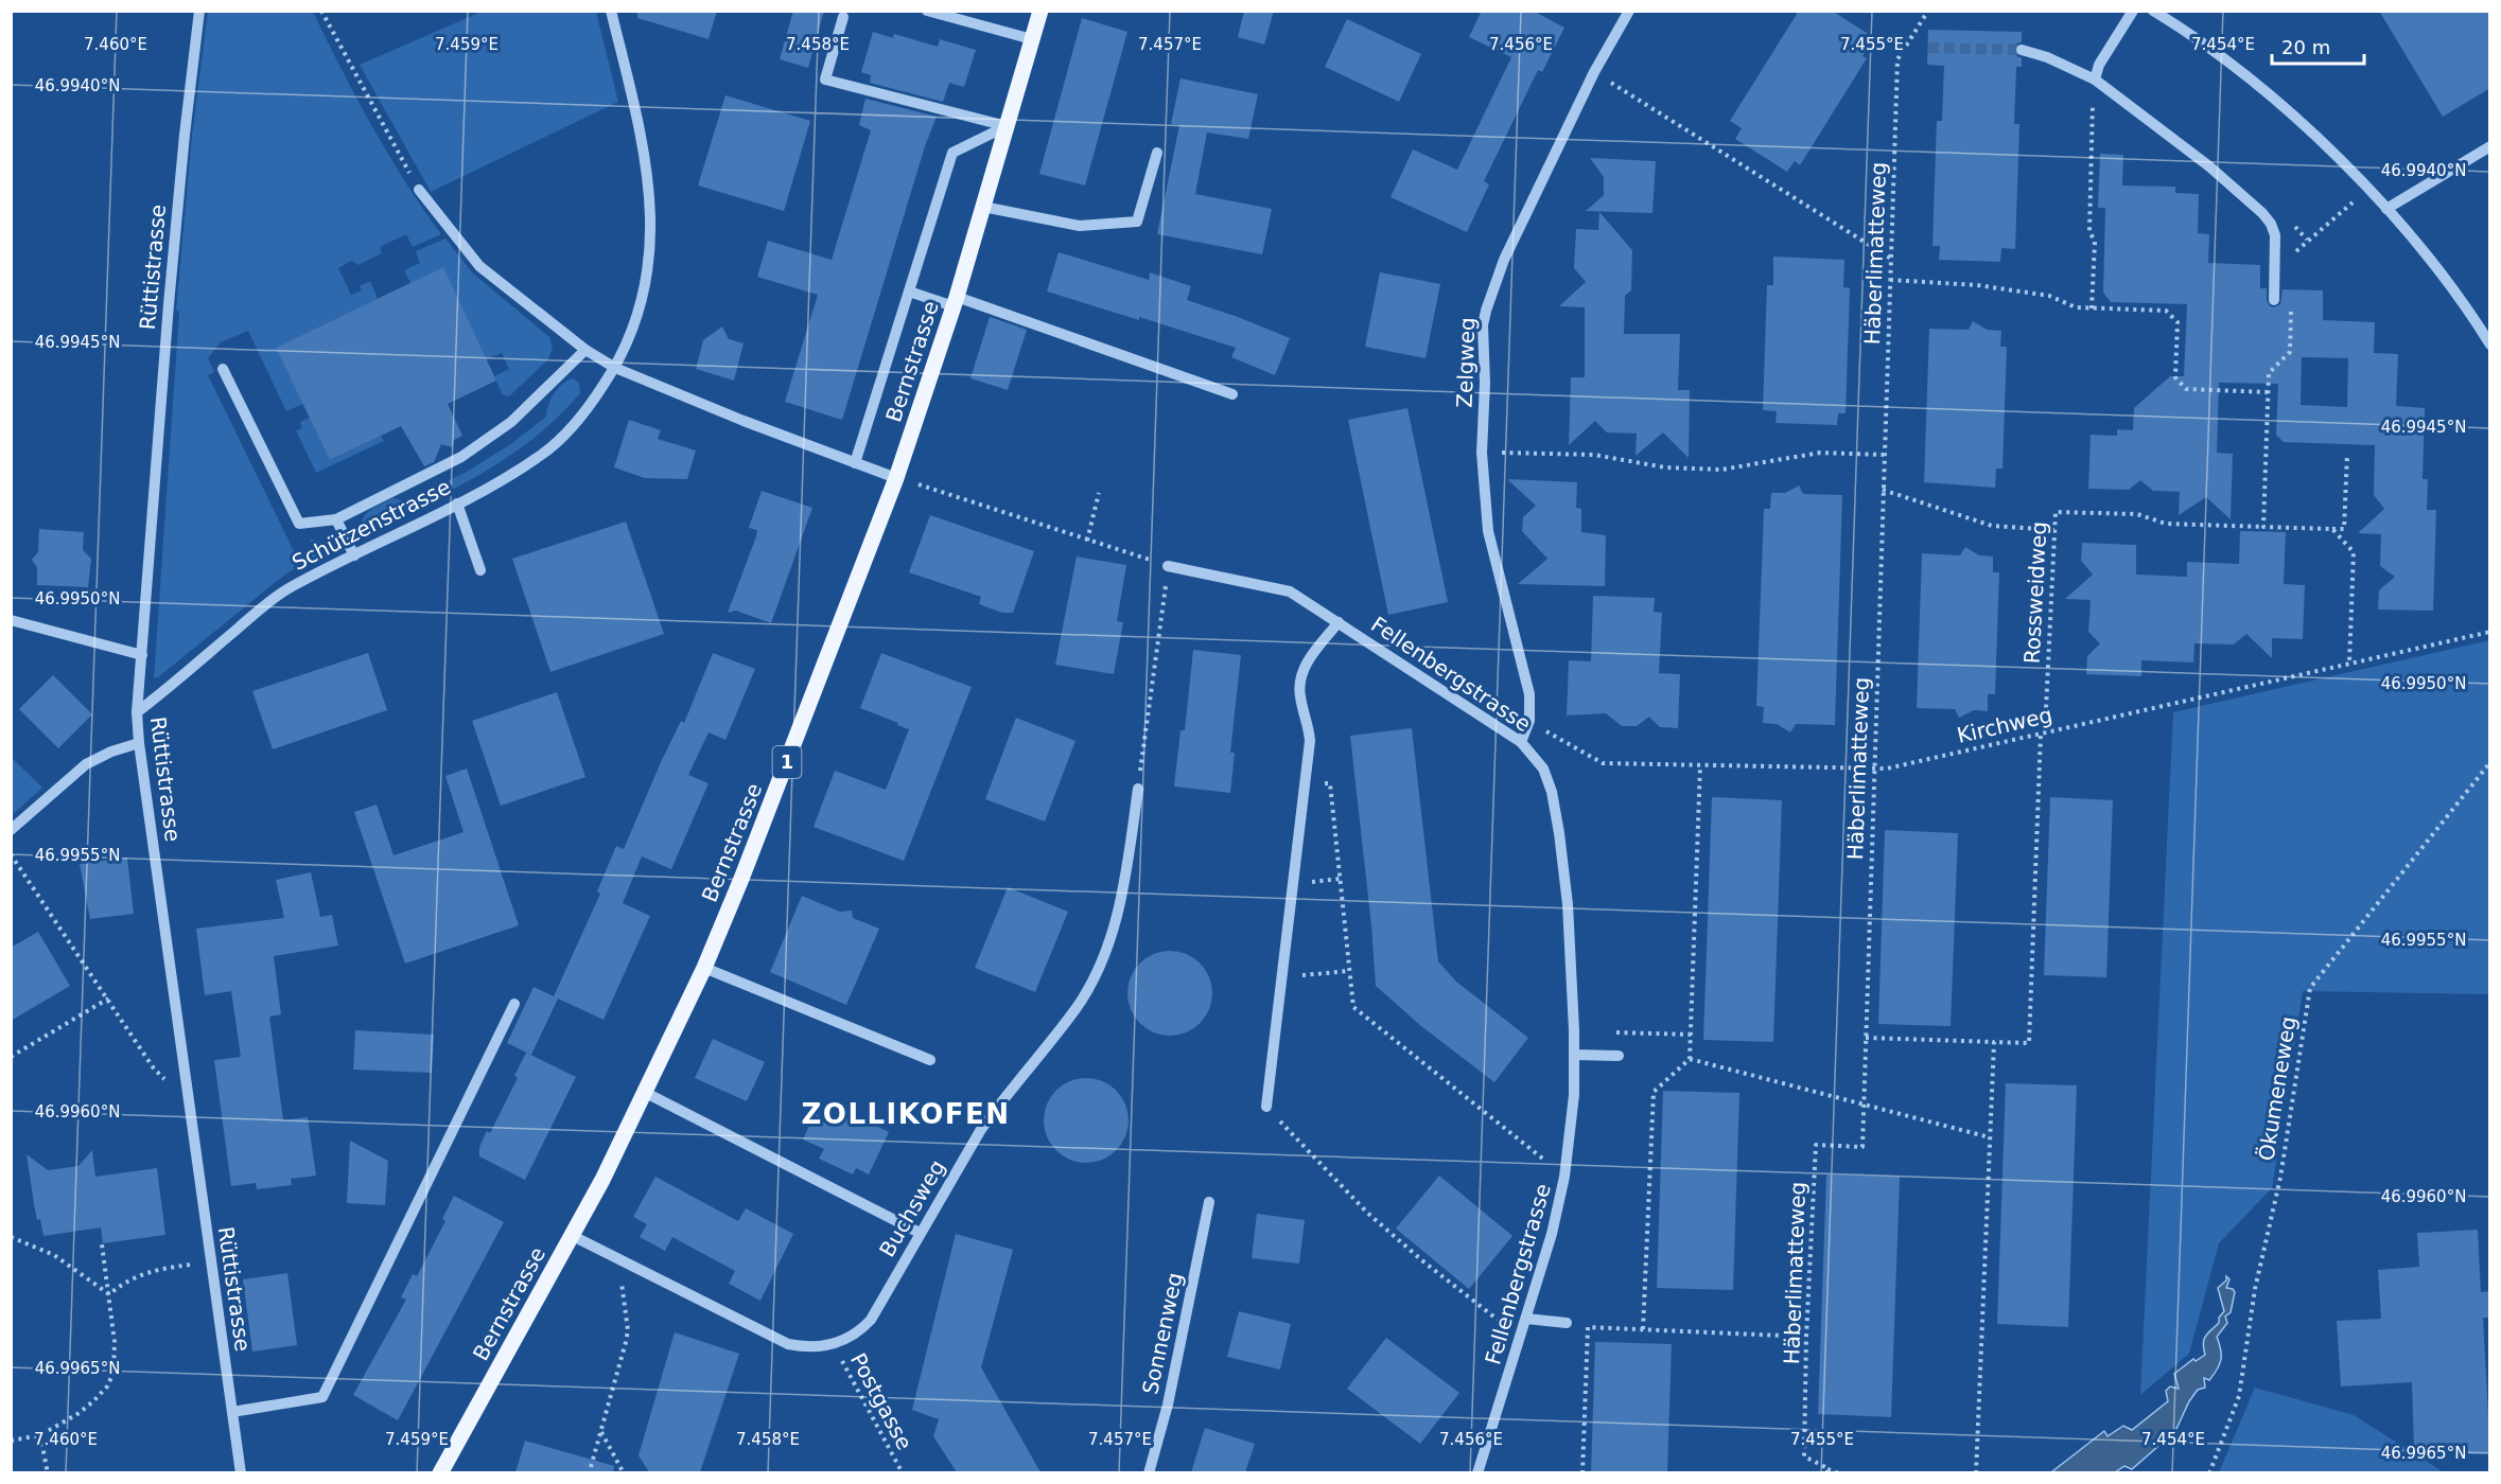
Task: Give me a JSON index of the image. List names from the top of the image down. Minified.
{"streets":{"main road":["Bernstrasse","1"],"street":["Rüttistrasse","Zelgweg","Schützenstrasse","Fellenbergstrasse","Buchsweg","Sonnenweg"],"path":["Häberlimatteweg","Rossweidweg","Kirchweg","Ökumeneweg","Postgasse"]},"crossings":[["Häberlimatteweg","Kirchweg"],["Rüttistrasse","Schützenstrasse"],["Bernstrasse","Buchsweg"],["Zelgweg","Fellenbergstrasse"],["Zelgweg","Kirchweg"],["Rossweidweg","Kirchweg"],["Buchsweg","Postgasse"]],"districts":["ZOLLIKOFEN"],"scale_bar":"20 m","coordinates":["7.460°E","7.459°E","7.458°E","7.457°E","7.456°E","7.455°E","7.454°E","46.9940°N","46.9945°N","46.9950°N","46.9955°N","46.9960°N","46.9965°N"]}
